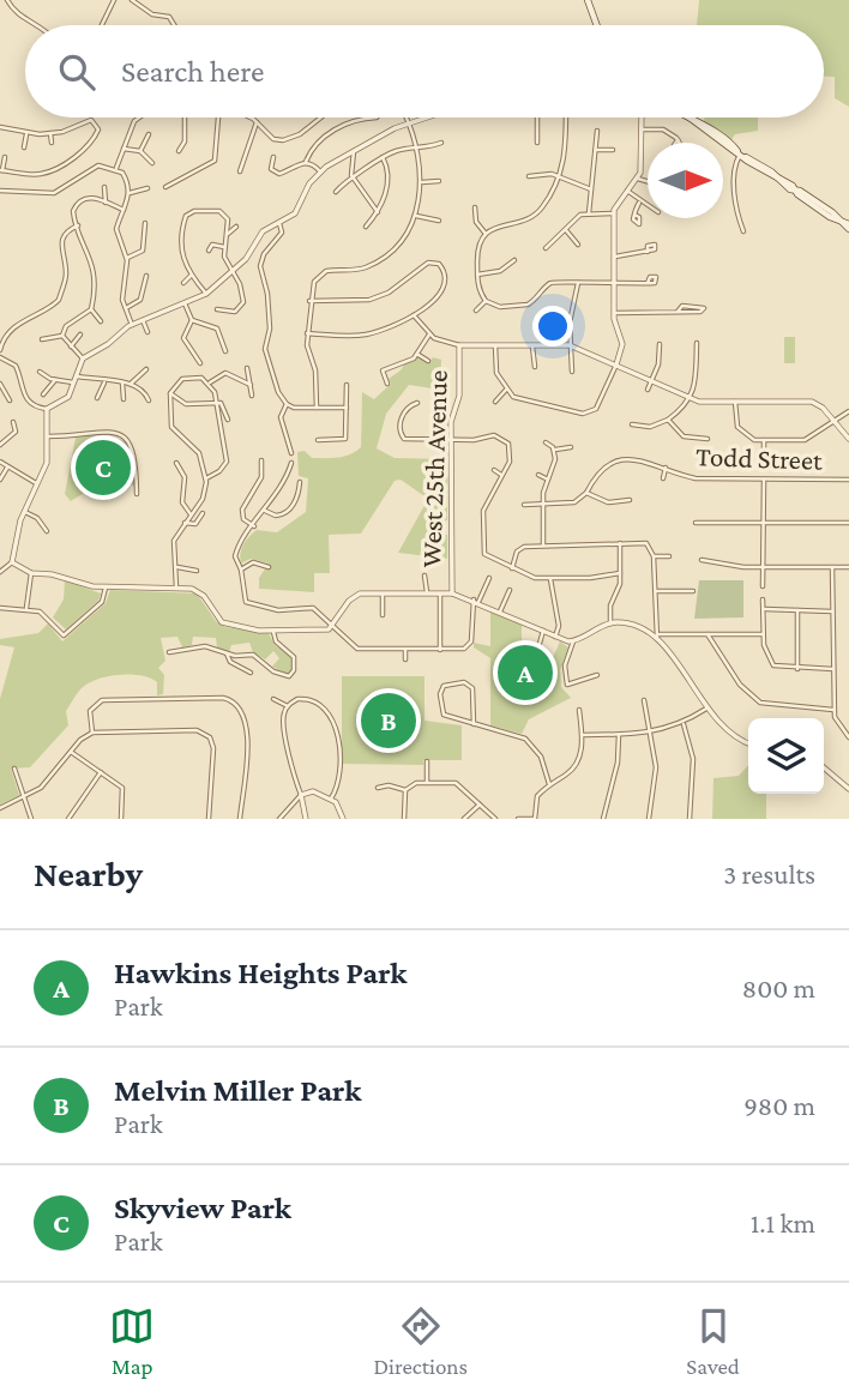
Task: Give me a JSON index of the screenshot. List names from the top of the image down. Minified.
{"streets":{"street":["Todd Street","West 25th Avenue"]},"north":"right","page":{"search":"Search here","pins":["C","A","B"],"heading":["Nearby","3 results"],"list":[{"mark":"A","name":"Hawkins Heights Park","note":"Park","value":"800 m"},{"mark":"B","name":"Melvin Miller Park","note":"Park","value":"980 m"},{"mark":"C","name":"Skyview Park","note":"Park","value":"1.1 km"}],"nav":["Map","Directions","Saved"]}}
